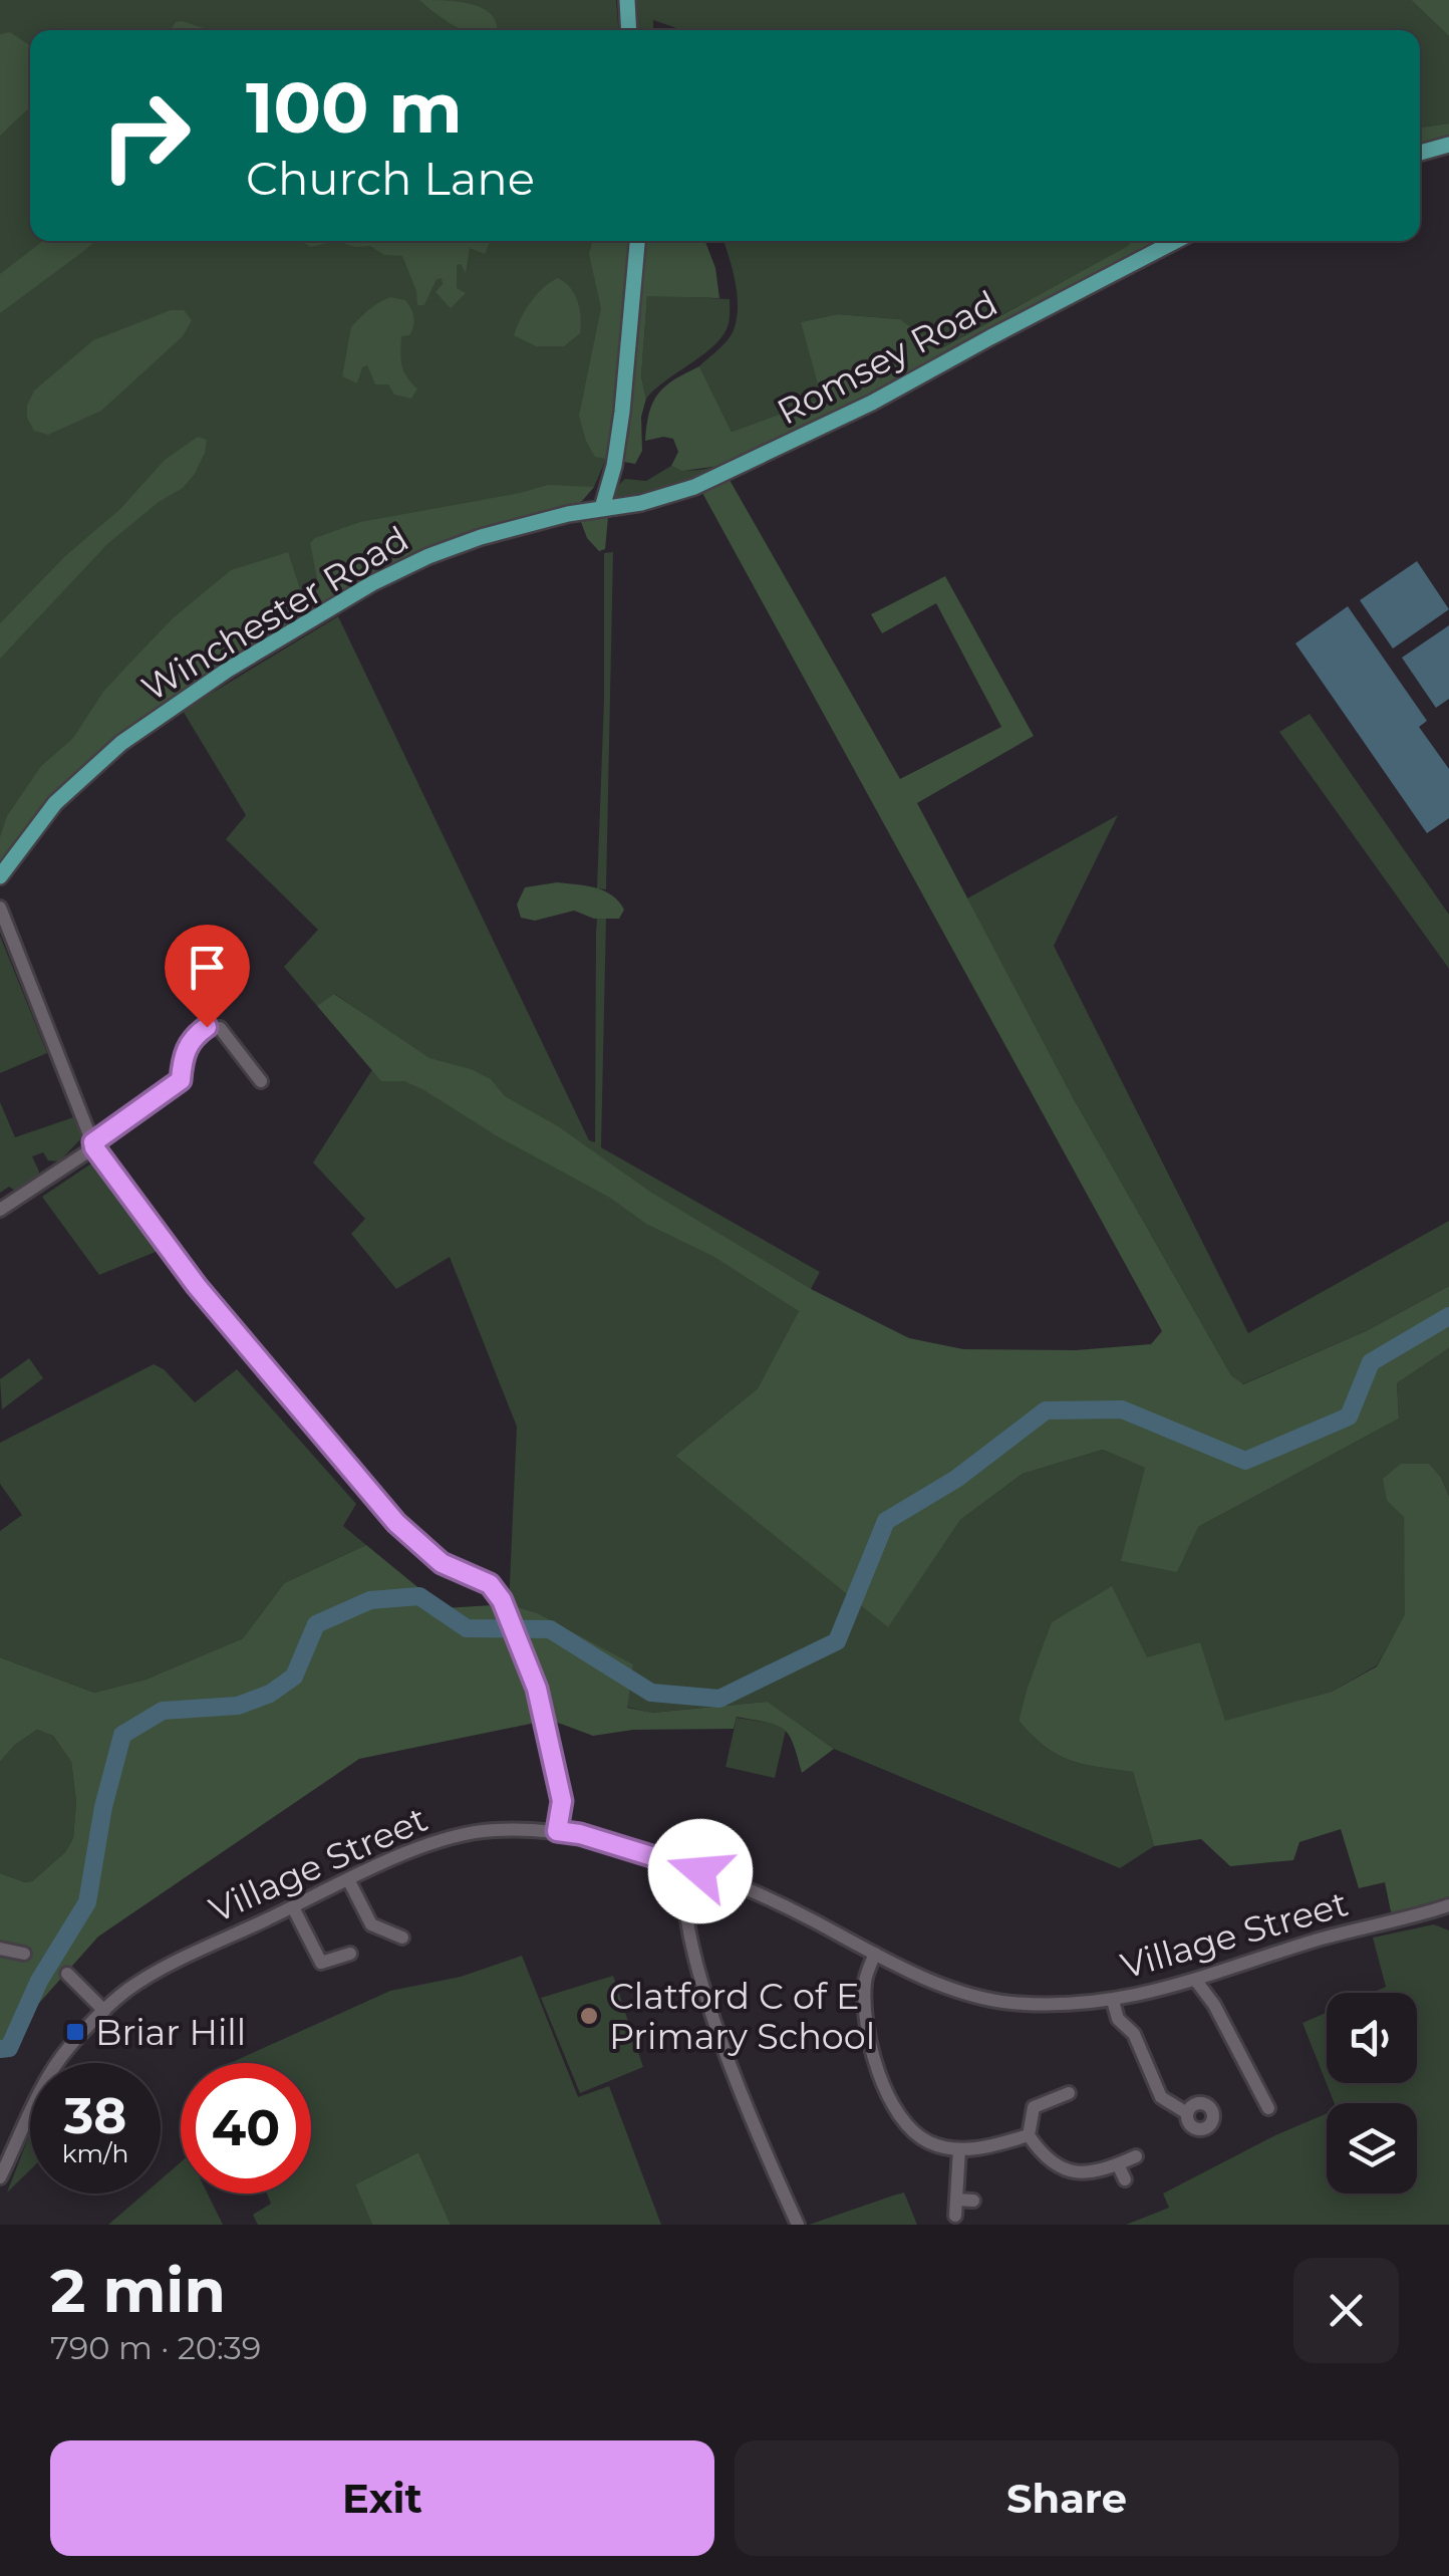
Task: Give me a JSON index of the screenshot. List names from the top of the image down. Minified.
{"streets":{"main road":["Romsey Road","Winchester Road"],"street":["Village Street"]},"crossings":[["Romsey Road","Winchester Road"]],"places":{"other":["Clatford C of E Primary School"],"transit":["Briar Hill"]},"page":{"turn":["100 m","Church Lane"],"speed":"38 km/h","limit":"40","heading":["2 min","790 m · 20:39"],"buttons":["Exit","Share"]}}
